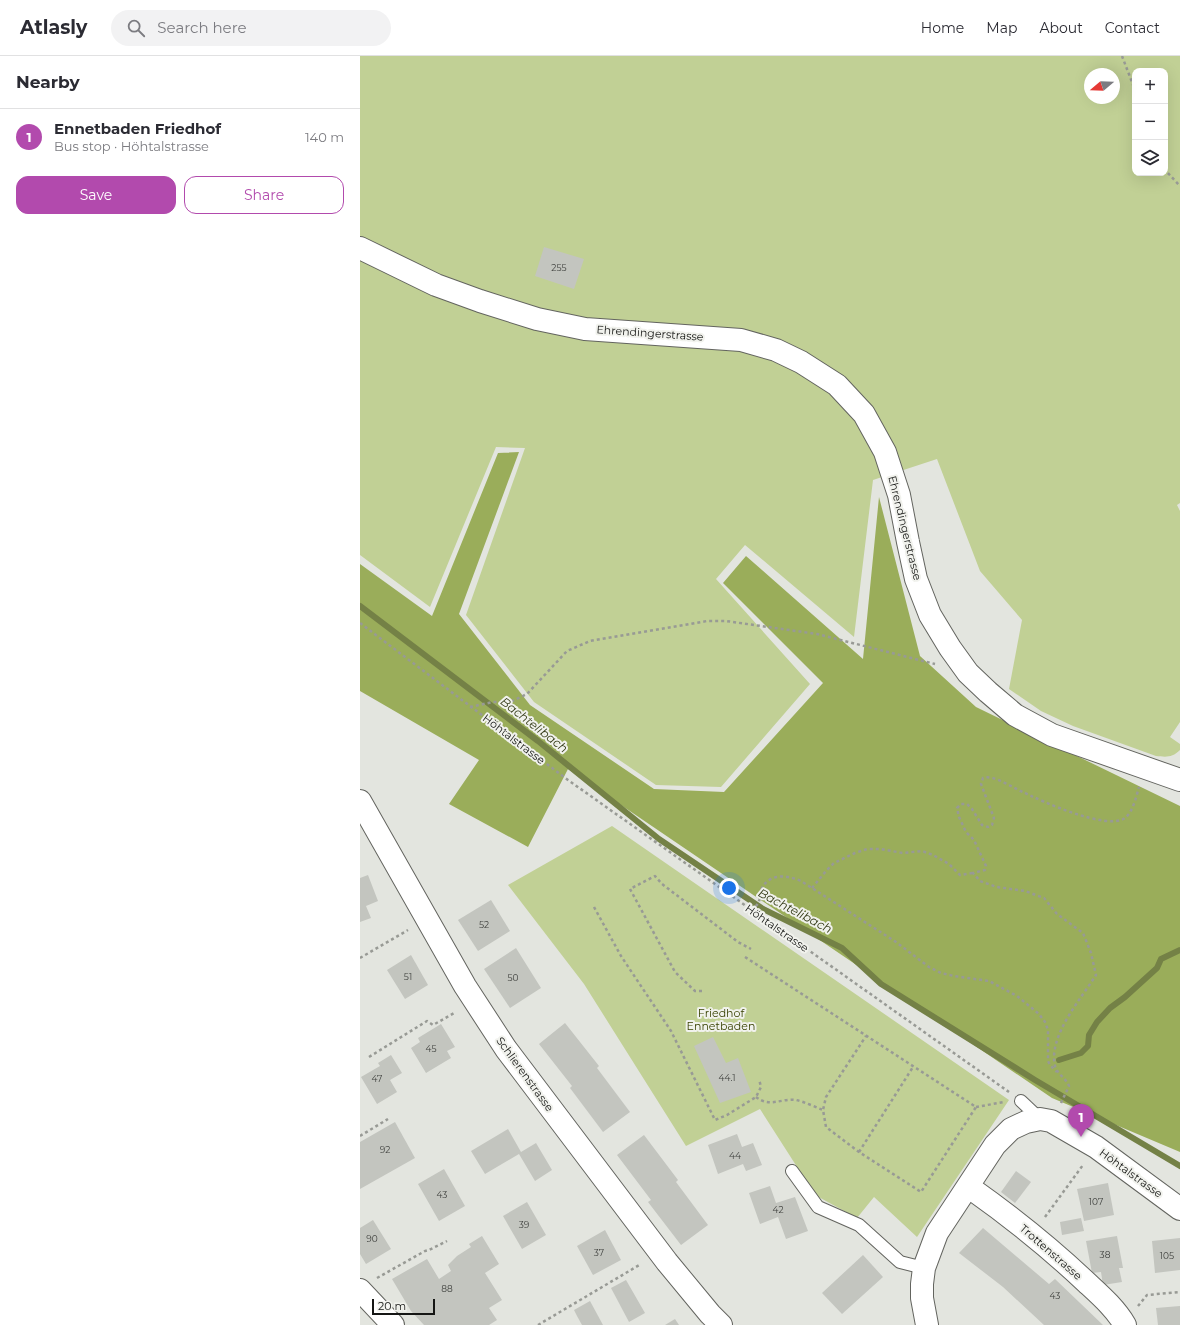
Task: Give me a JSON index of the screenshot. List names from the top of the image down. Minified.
{"streets":{"street":["Ehrendingerstrasse","Höhtalstrasse","Schlierenstrasse","Trottenstrasse"]},"water":["Bachtelibach"],"parks":["Friedhof Ennetbaden"],"house_numbers":["255","52","51","50","45","44.1","47","92","44","43","107","42","39","90","37","38","105","88","43"],"scale_bar":"20 m","north":"left","page":{"header":"Atlasly","search":"Search here","nav":["Home","Map","About","Contact"],"heading":"Nearby","map_buttons":["+","−"],"list":[{"mark":"1","name":"Ennetbaden Friedhof","note":"Bus stop · Höhtalstrasse","value":"140 m"}],"buttons":["Save","Share"],"pins":"1","scale":"20 m"}}
